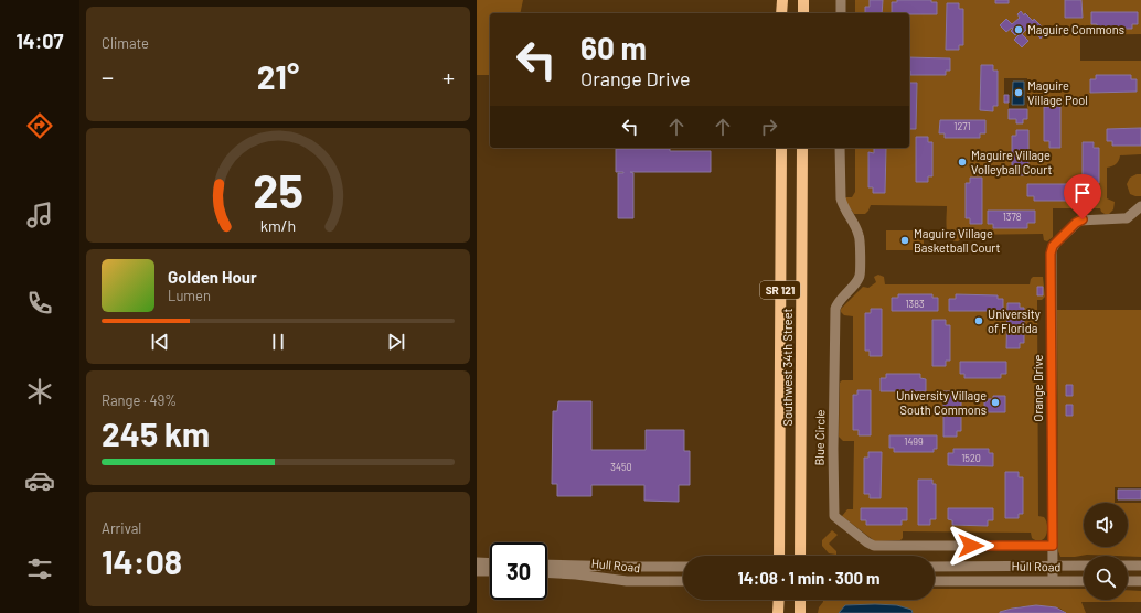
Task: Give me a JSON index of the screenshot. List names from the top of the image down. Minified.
{"streets":{"main road":["SR 121","Southwest 34th Street"],"street":["Orange Drive","Blue Circle","Hull Road"]},"crossings":[["Orange Drive","Blue Circle"],["Orange Drive","Hull Road"]],"places":["Maguire Commons","Maguire Village Pool","Maguire Village Volleyball Court","Maguire Village Basketball Court","University of Florida","University Village South Commons"],"house_numbers":["1271","1378","1383","1499","1520","3450"],"page":{"tabs":"14:07","tile":["Climate",["Range · 49%","245 km"],["Arrival","14:08"]],"turn":["60 m","Orange Drive"],"heat":["−","21°","+"],"song":["Golden Hour","Lumen"],"limit":"30","trip":"14:08 · 1 min · 300 m","gauge":["25","km/h"]}}
